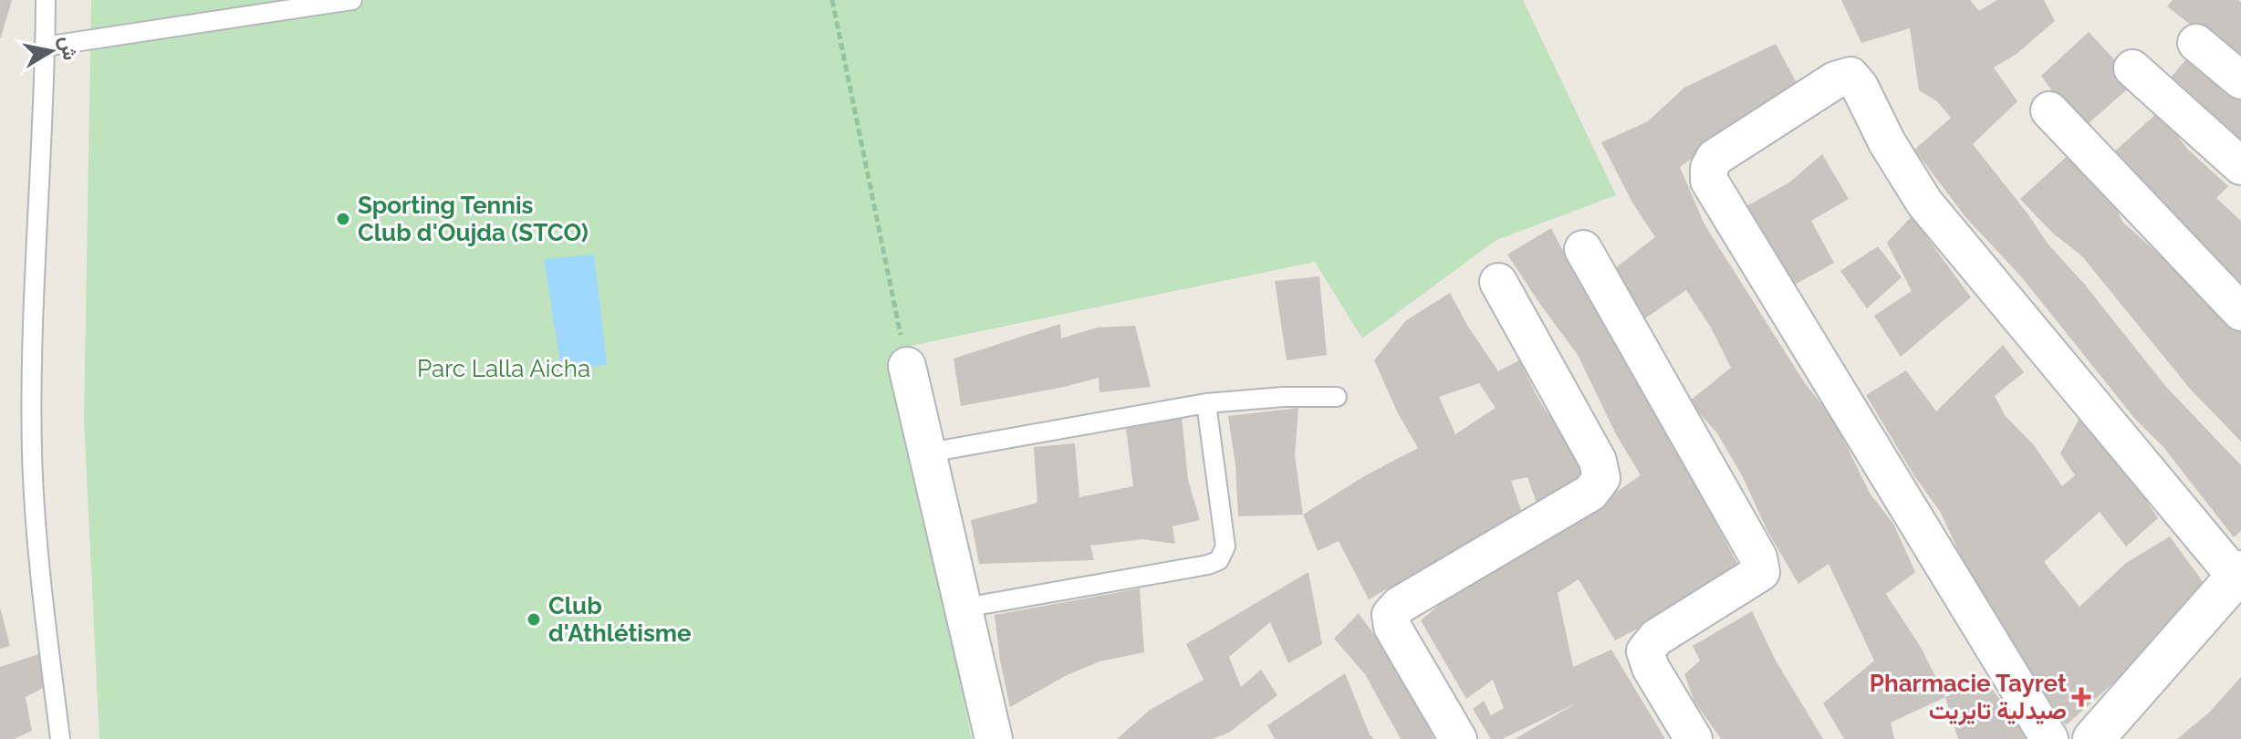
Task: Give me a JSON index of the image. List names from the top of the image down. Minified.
{"parks":["Parc Lalla Aicha"],"places":{"other":["Sporting Tennis Club d'Oujda (STCO)","Club d'Athlétisme"],"health":["Pharmacie Tayret صيدلية تايريت"]},"north":"right"}
